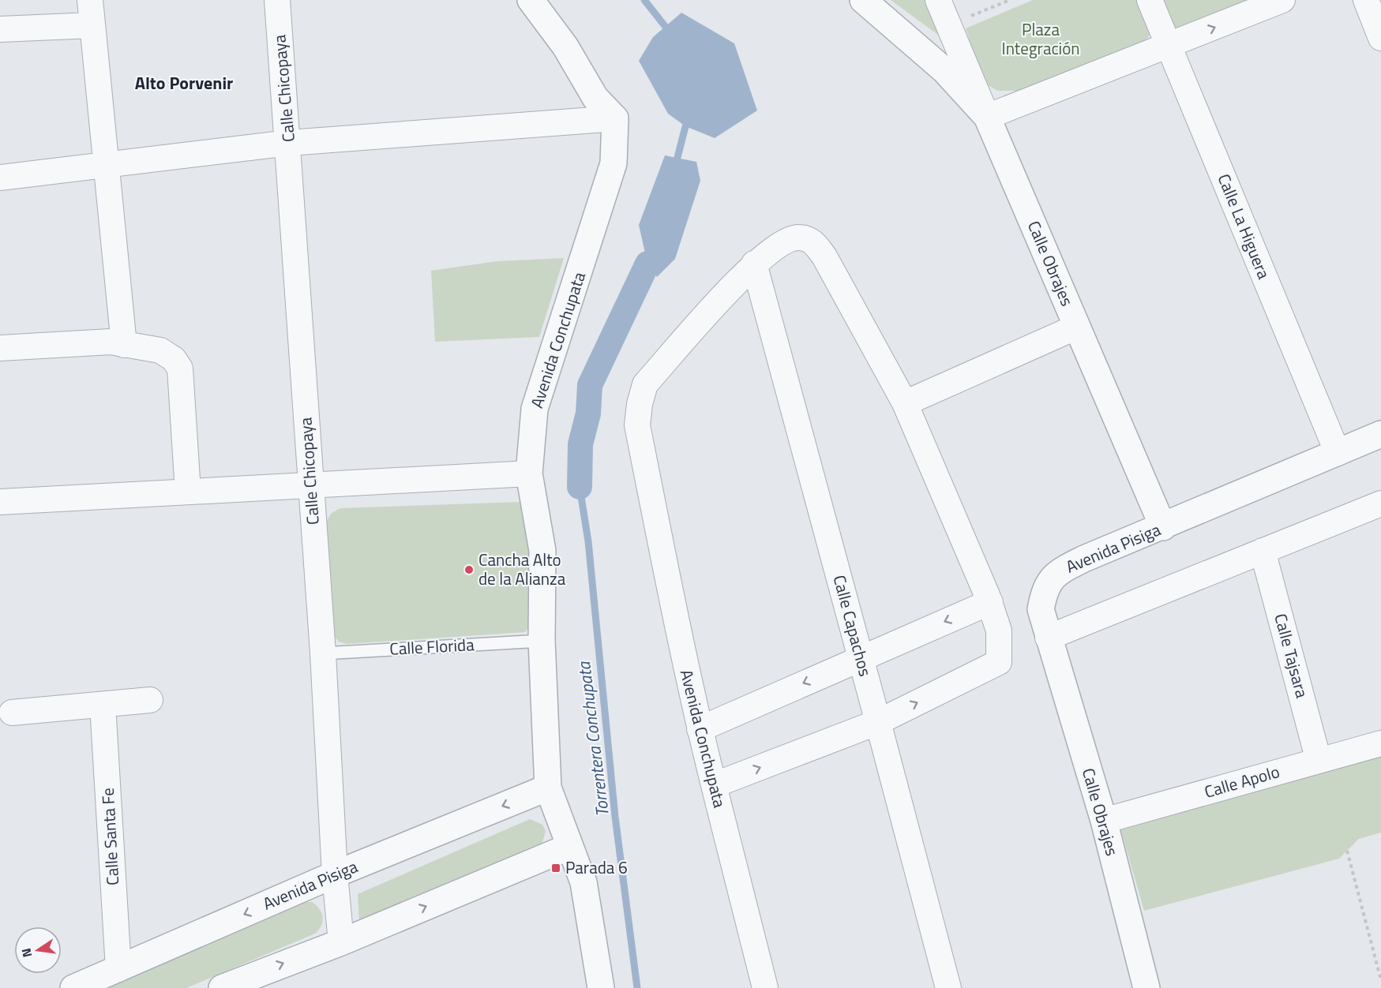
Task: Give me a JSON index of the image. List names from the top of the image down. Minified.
{"streets":{"street":["Calle Chicopaya","Calle La Higuera","Calle Obrajes","Avenida Conchupata","Avenida Pisiga","Calle Capachos","Calle Tajsara","Calle Apolo","Calle Santa Fe"],"lane":["Calle Florida"]},"crossings":[["Calle Chicopaya","Avenida Pisiga"],["Calle Chicopaya","Calle Florida"],["Calle La Higuera","Avenida Pisiga"],["Calle Obrajes","Avenida Pisiga"],["Calle Obrajes","Calle Apolo"],["Avenida Conchupata","Avenida Pisiga"],["Avenida Conchupata","Calle Capachos"],["Avenida Conchupata","Calle Florida"],["Avenida Pisiga","Calle Santa Fe"],["Calle Tajsara","Calle Apolo"]],"districts":["Alto Porvenir"],"water":["Torrentera Conchupata"],"parks":["Plaza Integración"],"places":{"other":["Cancha Alto de la Alianza"],"transit":["Parada 6"]},"north":"left"}
